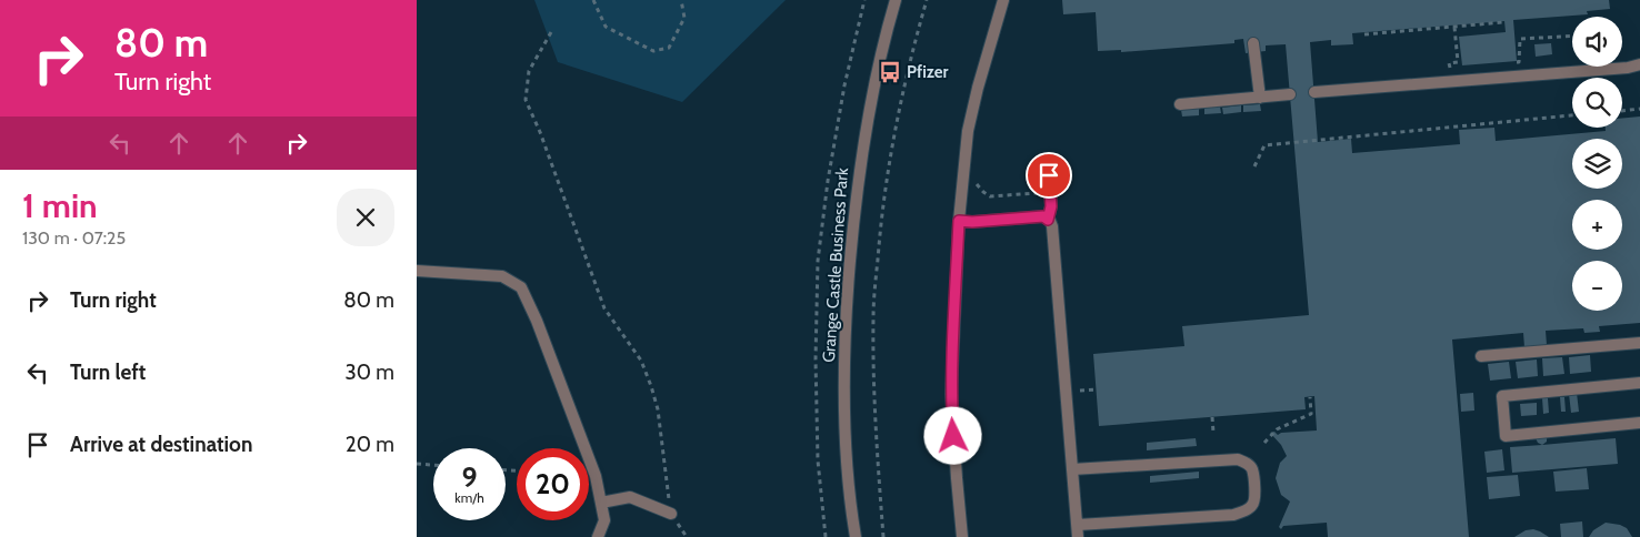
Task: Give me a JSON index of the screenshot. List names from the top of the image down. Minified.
{"streets":{"street":["Grange Castle Business Park"]},"places":{"bus stop":["Pfizer"]},"page":{"turn":["80 m","Turn right"],"map_buttons":["+","−"],"heading":["1 min","130 m · 07:25"],"list":[{"name":"Turn right","value":"80 m"},{"name":"Turn left","value":"30 m"},{"name":"Arrive at destination","value":"20 m"}],"speed":"9 km/h","limit":"20"}}
